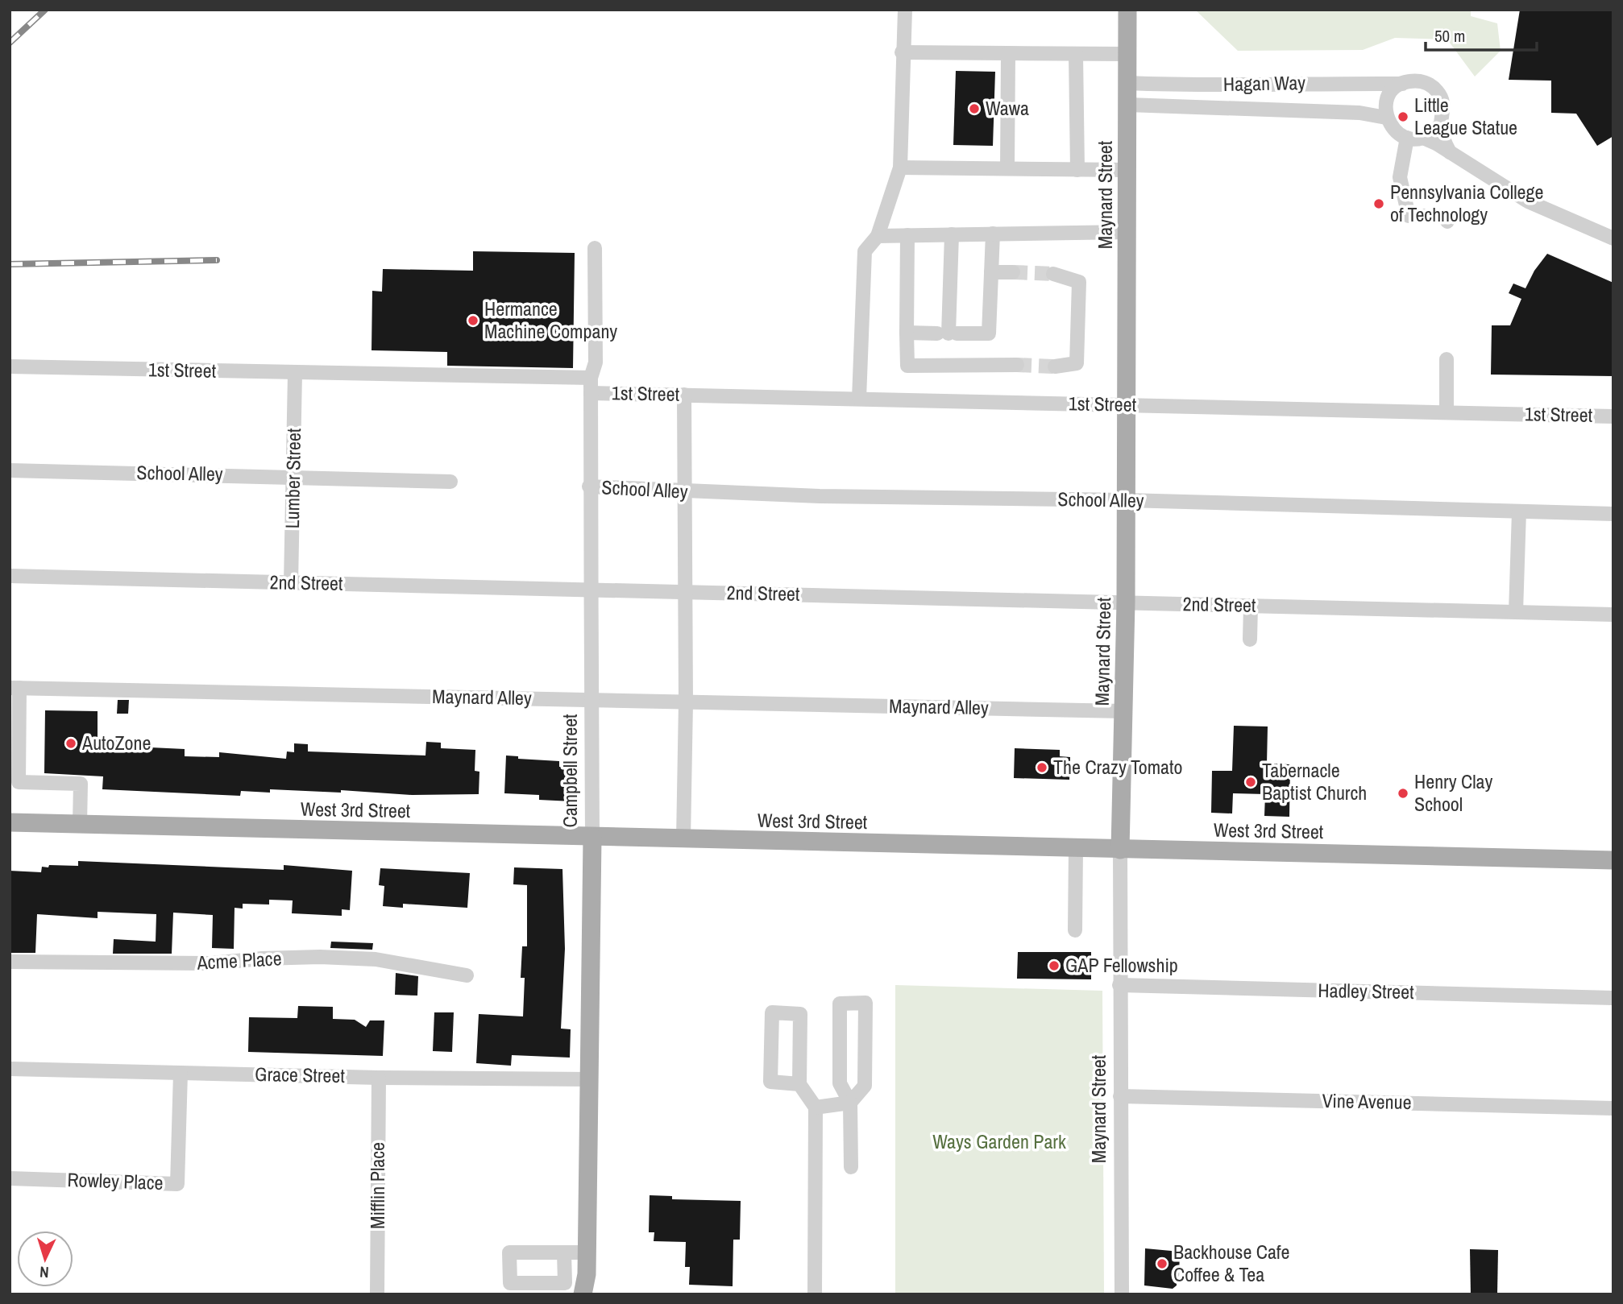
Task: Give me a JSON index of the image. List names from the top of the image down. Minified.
{"streets":{"main road":["Maynard Street","Campbell Street","West 3rd Street"],"street":["Hagan Way","1st Street","School Alley","Lumber Street","2nd Street","Maynard Alley","Acme Place","Hadley Street","Grace Street","Vine Avenue","Rowley Place","Mifflin Place"]},"crossings":[["Hagan Way","Maynard Street"],["Maynard Street","1st Street"],["Maynard Street","School Alley"],["Maynard Street","2nd Street"],["Maynard Street","Maynard Alley"],["Maynard Street","West 3rd Street"],["Maynard Street","Hadley Street"],["Maynard Street","Vine Avenue"],["1st Street","Lumber Street"],["1st Street","Campbell Street"],["School Alley","Lumber Street"],["School Alley","Campbell Street"],["Lumber Street","2nd Street"],["2nd Street","Campbell Street"],["Maynard Alley","Campbell Street"],["Campbell Street","West 3rd Street"],["Campbell Street","Grace Street"],["Grace Street","Rowley Place"],["Grace Street","Mifflin Place"]],"parks":["Ways Garden Park"],"places":["Wawa","Little League Statue","Pennsylvania College of Technology","Hermance Machine Company","AutoZone","The Crazy Tomato","Tabernacle Baptist Church","Henry Clay School","GAP Fellowship","Backhouse Cafe Coffee & Tea"],"scale_bar":"50 m","north":"bottom"}
